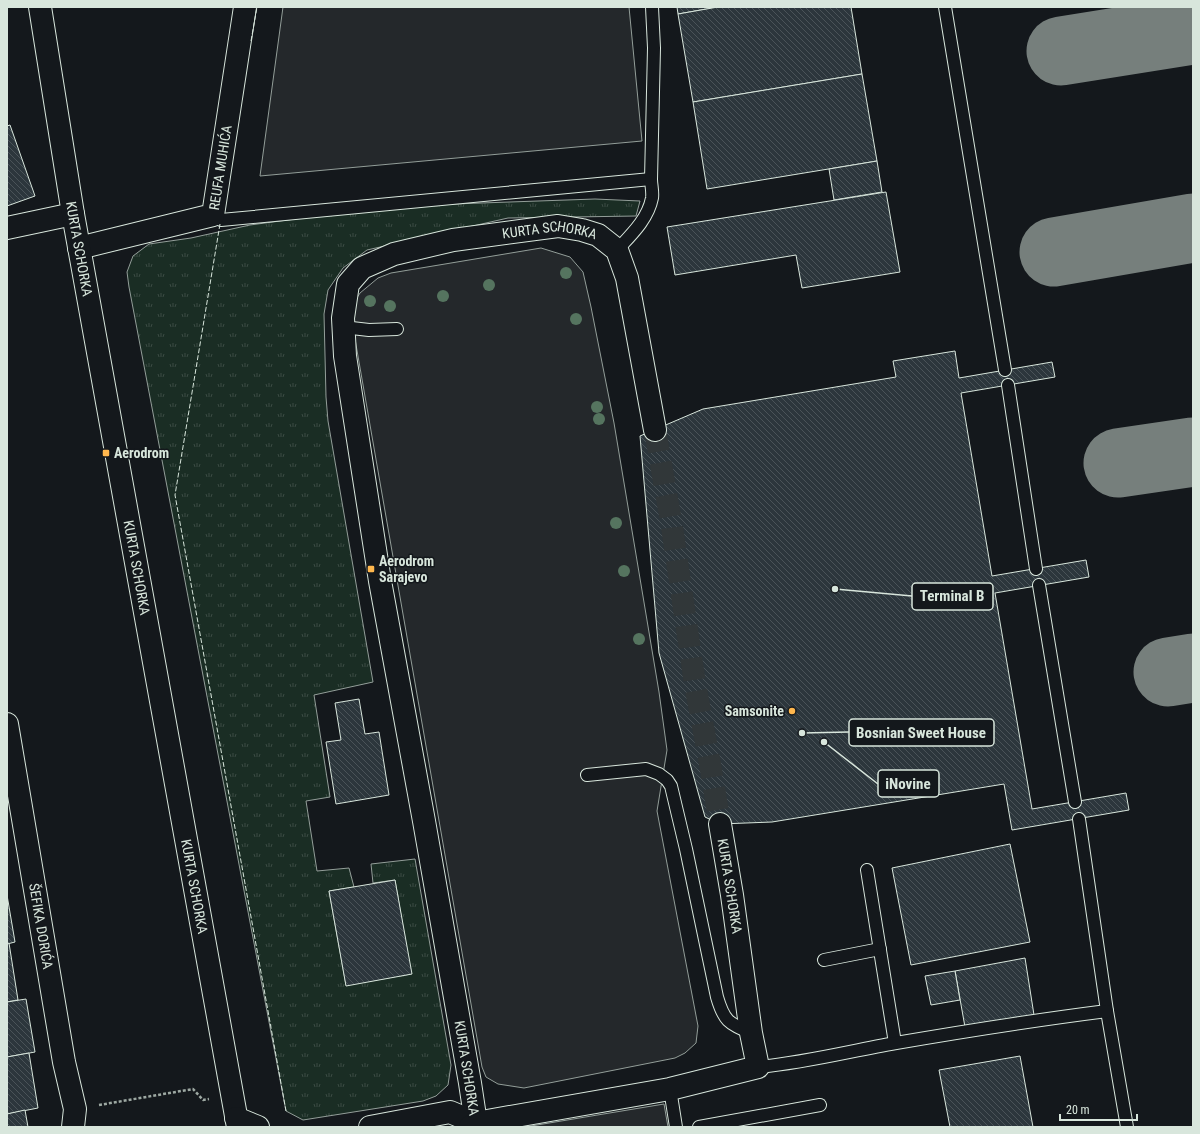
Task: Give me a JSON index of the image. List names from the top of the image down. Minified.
{"streets":{"street":["REUFA MUHIĆA","KURTA SCHORKA","ŠEFIKA DORIĆA"]},"crossings":[["REUFA MUHIĆA","KURTA SCHORKA"]],"places":{"transit":["Aerodrom","Aerodrom Sarajevo"],"other":["Terminal B","Samsonite","Bosnian Sweet House","iNovine"]},"scale_bar":"20 m"}
